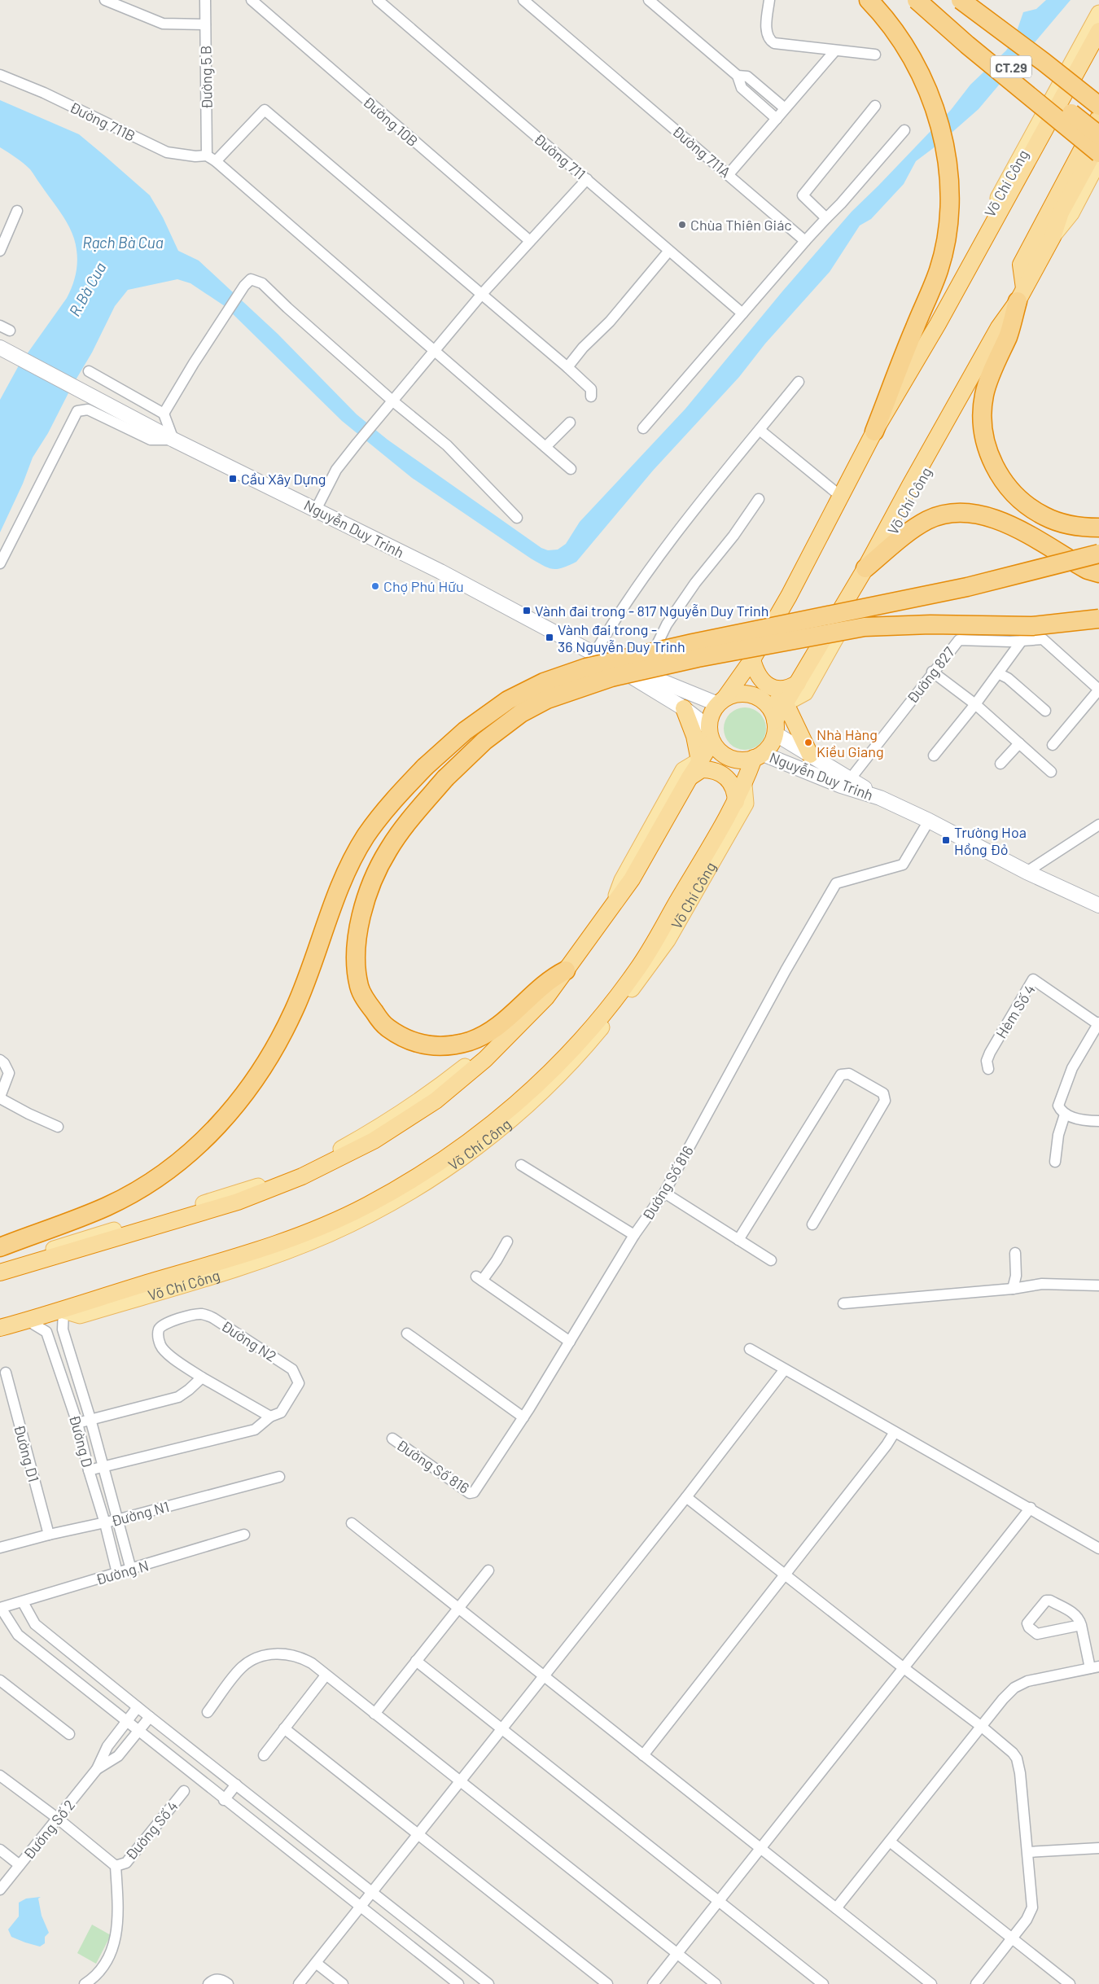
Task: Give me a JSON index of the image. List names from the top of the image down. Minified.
{"streets":{"highway":["CT.29","Võ Chí Công"],"main road":["Nguyễn Duy Trinh"],"street":["Đường 5 B","Đường 711B","Đường 10B","Đường 711A","Đường 711","Đường 827","Hèm Số 4","Đường Số 816","Đường N2","Đường D","Đường D1","Đường N1","Đường N","Đường Số 2","Đường Số 4"]},"crossings":[["Đường 5 B","Đường 711B"],["Võ Chí Công","Nguyễn Duy Trinh"],["Võ Chí Công","Đường D"],["Nguyễn Duy Trinh","Đường 827"],["Nguyễn Duy Trinh","Đường Số 816"],["Đường N2","Đường D"],["Đường D","Đường N1"],["Đường D","Đường N"],["Đường D1","Đường N1"]],"water":["Rạch Bà Cua","R.Bà Cua"],"places":{"other":["Chùa Thiên Giác","Chợ Phú Hữu","Nhà Hàng Kiều Giang"],"transit":["Cầu Xây Dựng","Vành đai trong - 817 Nguyễn Duy Trinh","Vành đai trong - 36 Nguyễn Duy Trinh","Trường Hoa Hồng Đỏ"]}}
